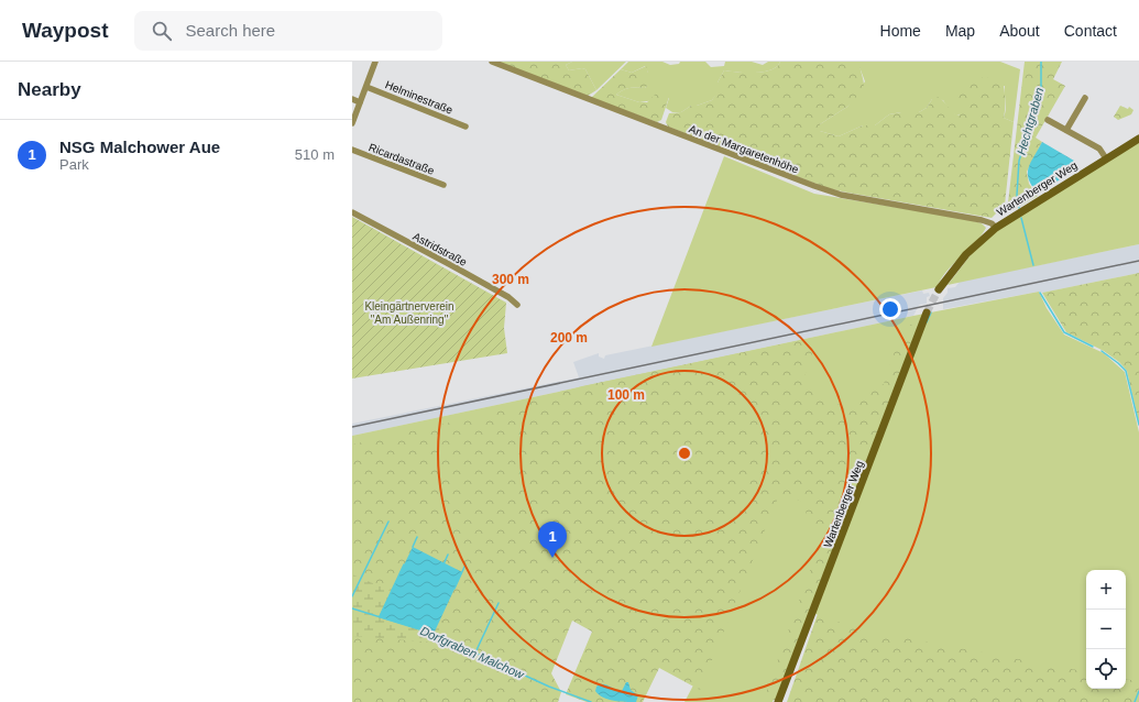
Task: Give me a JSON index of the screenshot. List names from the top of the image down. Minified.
{"streets":{"main road":["Wartenberger Weg"],"street":["Helminestraße","An der Margaretenhöhe","Ricardastraße","Astridstraße"]},"crossings":[["An der Margaretenhöhe","Wartenberger Weg"]],"water":["Hechtgraben","Dorfgraben Malchow"],"parks":["Kleingärtnerverein \"Am Außenring\""],"page":{"header":"Waypost","search":"Search here","nav":["Home","Map","About","Contact"],"heading":"Nearby","list":[{"mark":"1","name":"NSG Malchower Aue","note":"Park","value":"510 m"}],"pins":"1","map_buttons":["+","−"]},"rings":["300 m","200 m","100 m"]}
